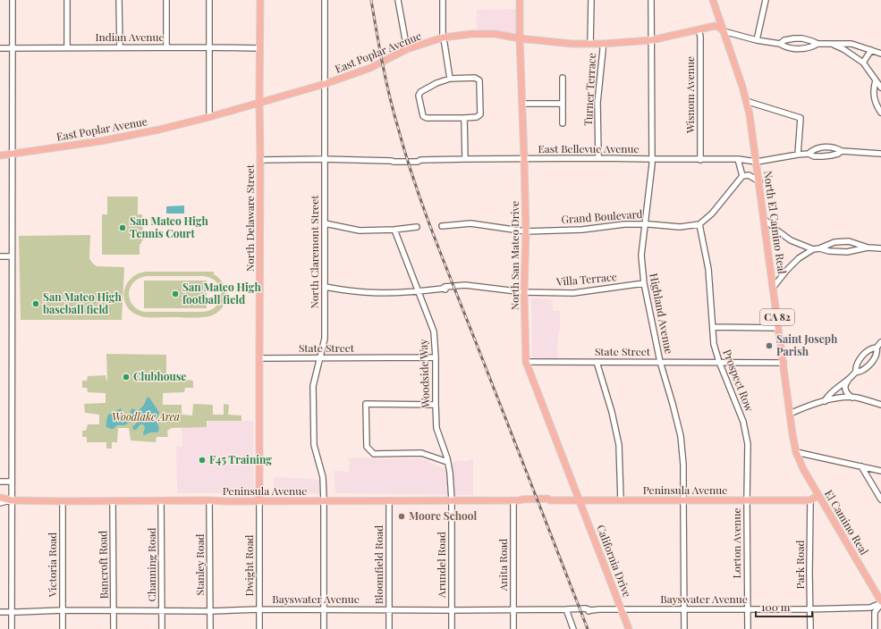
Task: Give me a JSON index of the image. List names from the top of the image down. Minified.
{"streets":{"main road":["East Poplar Avenue","North Delaware Street","North El Camino Real","North San Mateo Drive","CA 82","Peninsula Avenue","El Camino Real","California Drive"],"street":["Indian Avenue","Turner Terrace","Wisnom Avenue","East Bellevue Avenue","Grand Boulevard","North Claremont Street","Villa Terrace","Highland Avenue","State Street","Woodside Way","Prospect Row","Lorton Avenue","Victoria Road","Bancroft Road","Channing Road","Stanley Road","Bloomfield Road","Arundel Road","Anita Road","Park Road","Dwight Road","Bayswater Avenue"]},"crossings":[["Indian Avenue","North Delaware Street"],["East Poplar Avenue","Turner Terrace"],["East Poplar Avenue","Wisnom Avenue"],["East Poplar Avenue","North Delaware Street"],["East Poplar Avenue","North El Camino Real"],["East Poplar Avenue","North Claremont Street"],["East Poplar Avenue","North San Mateo Drive"],["East Poplar Avenue","Highland Avenue"],["Turner Terrace","East Bellevue Avenue"],["Wisnom Avenue","East Bellevue Avenue"],["East Bellevue Avenue","North Delaware Street"],["East Bellevue Avenue","North El Camino Real"],["East Bellevue Avenue","North Claremont Street"],["East Bellevue Avenue","North San Mateo Drive"],["East Bellevue Avenue","Highland Avenue"],["Grand Boulevard","North San Mateo Drive"],["Grand Boulevard","Highland Avenue"],["Grand Boulevard","Prospect Row"],["North Delaware Street","State Street"],["North Delaware Street","Peninsula Avenue"],["North Delaware Street","Dwight Road"],["North El Camino Real","State Street"],["North El Camino Real","El Camino Real"],["North Claremont Street","Villa Terrace"],["North Claremont Street","State Street"],["North Claremont Street","Peninsula Avenue"],["North Claremont Street","Bayswater Avenue"],["North San Mateo Drive","Villa Terrace"],["North San Mateo Drive","State Street"],["North San Mateo Drive","Peninsula Avenue"],["North San Mateo Drive","California Drive"],["Villa Terrace","Highland Avenue"],["Villa Terrace","Woodside Way"],["Highland Avenue","State Street"],["Highland Avenue","Peninsula Avenue"],["Highland Avenue","Bayswater Avenue"],["State Street","Woodside Way"],["State Street","Prospect Row"],["Woodside Way","Peninsula Avenue"],["Woodside Way","Arundel Road"],["Prospect Row","Peninsula Avenue"],["Prospect Row","Lorton Avenue"],["Peninsula Avenue","Lorton Avenue"],["Peninsula Avenue","California Drive"],["Peninsula Avenue","Victoria Road"],["Peninsula Avenue","Bancroft Road"],["Peninsula Avenue","Channing Road"],["Peninsula Avenue","Stanley Road"],["Peninsula Avenue","Bloomfield Road"],["Peninsula Avenue","Arundel Road"],["Peninsula Avenue","Anita Road"],["Peninsula Avenue","Park Road"],["Peninsula Avenue","Dwight Road"],["El Camino Real","Bayswater Avenue"],["Lorton Avenue","Bayswater Avenue"],["California Drive","Bayswater Avenue"],["Victoria Road","Bayswater Avenue"],["Bancroft Road","Bayswater Avenue"],["Channing Road","Bayswater Avenue"],["Stanley Road","Bayswater Avenue"],["Bloomfield Road","Bayswater Avenue"],["Arundel Road","Bayswater Avenue"],["Anita Road","Bayswater Avenue"],["Park Road","Bayswater Avenue"],["Dwight Road","Bayswater Avenue"]],"parks":["Woodlake Area"],"places":["San Mateo High Tennis Court","San Mateo High football field","San Mateo High baseball field","Saint Joseph Parish","Clubhouse","F45 Training","Moore School"],"scale_bar":"100 m"}
